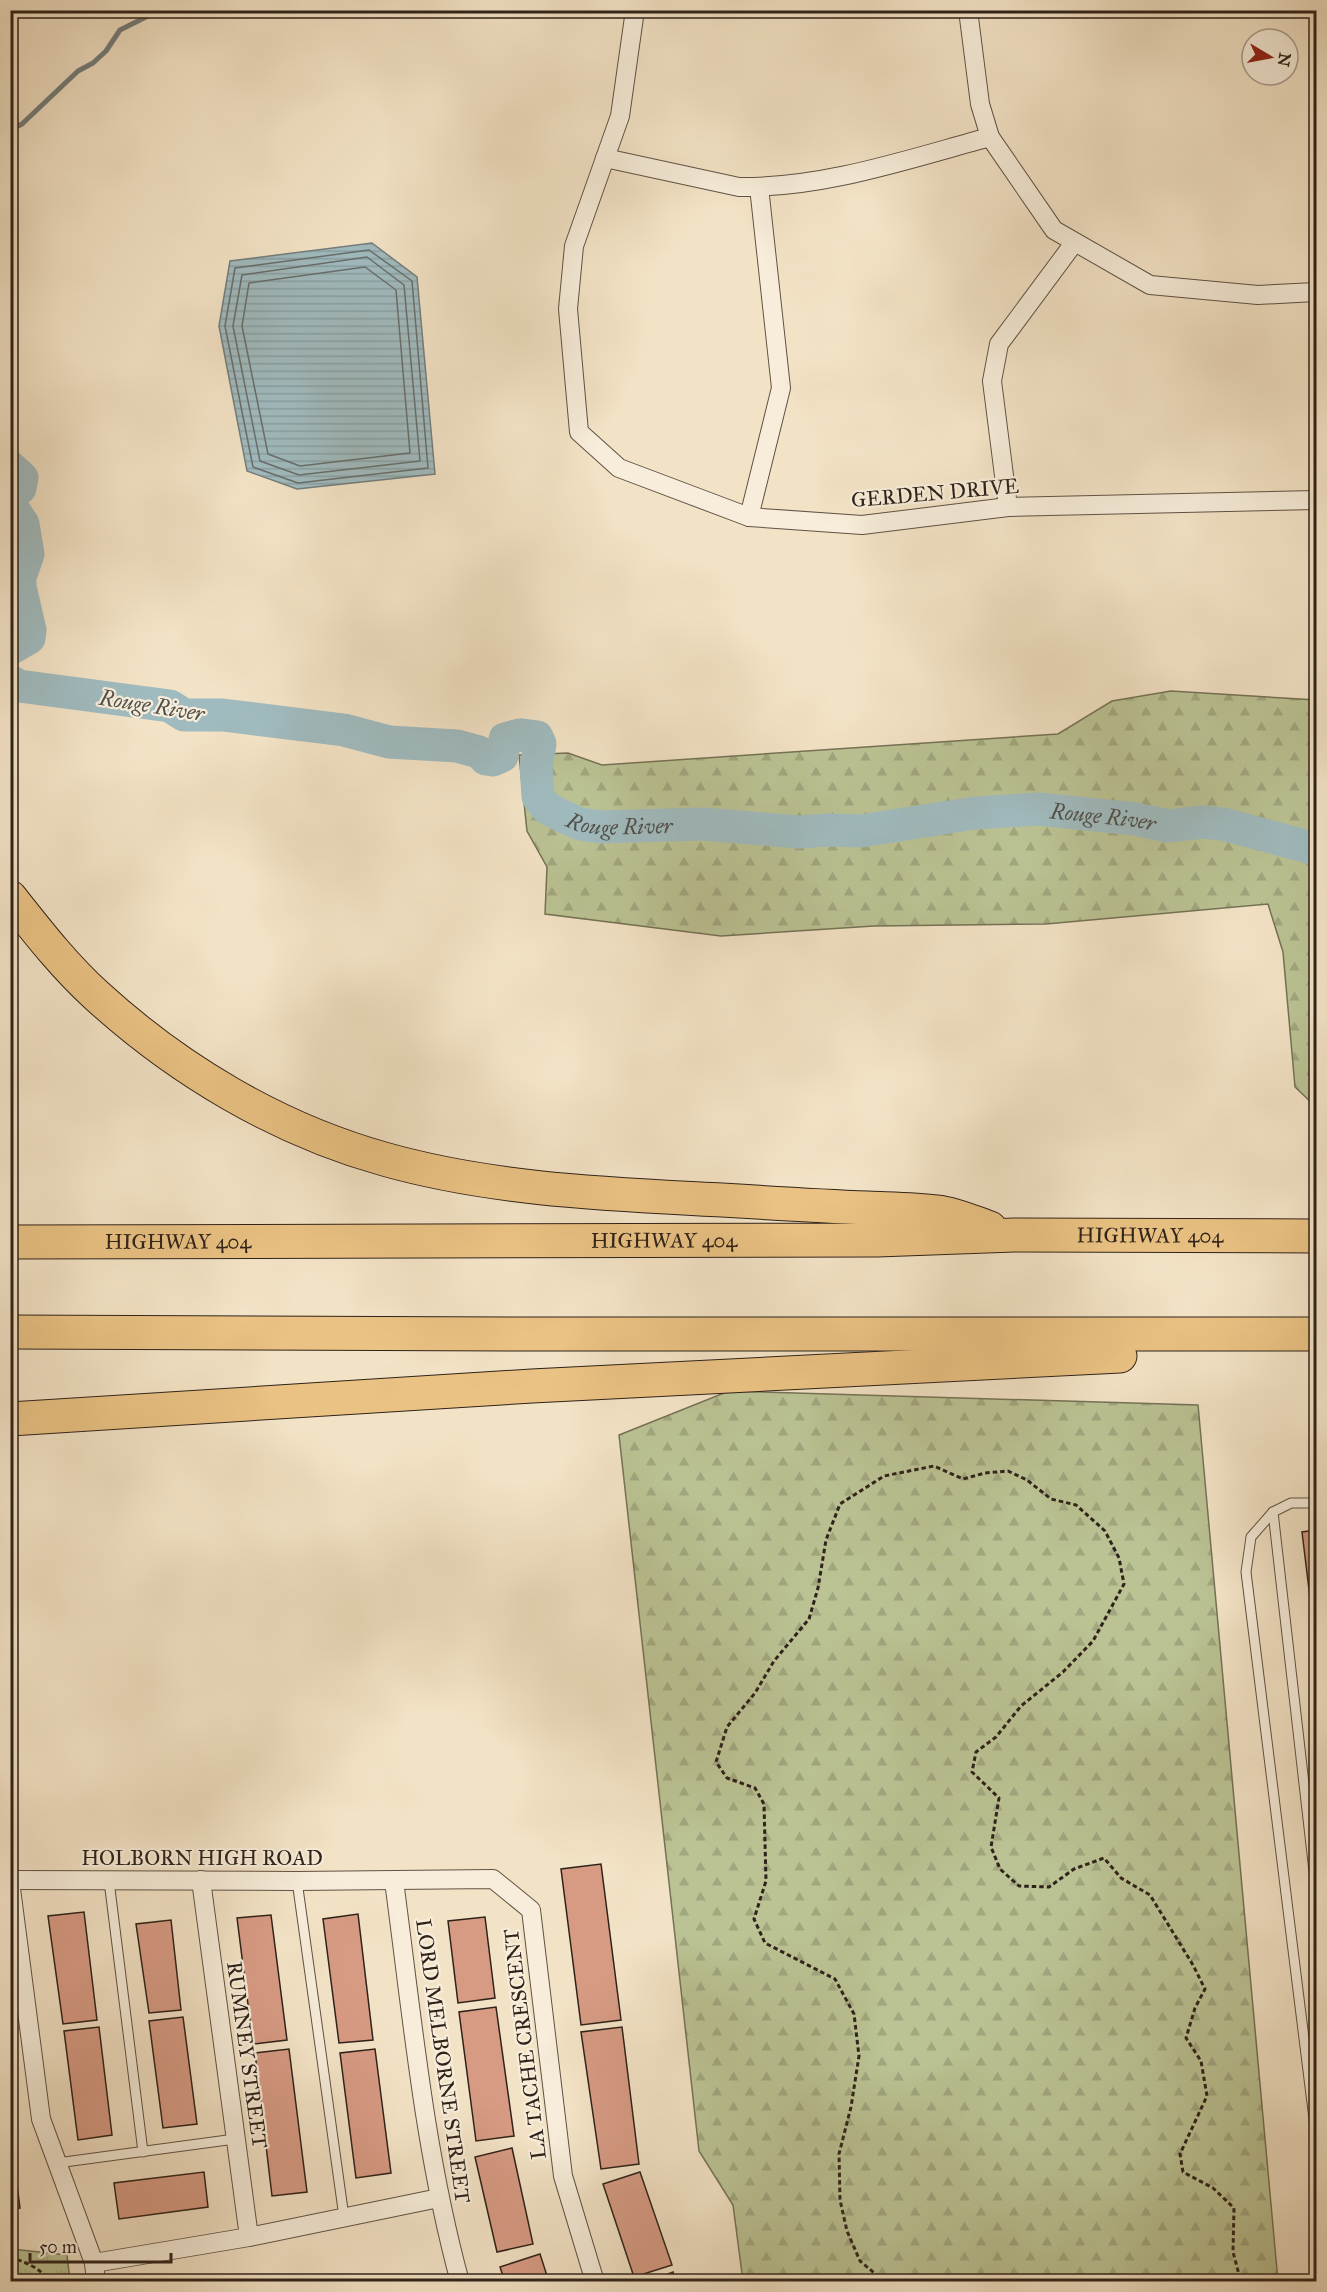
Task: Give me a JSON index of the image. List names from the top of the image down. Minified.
{"streets":{"highway":["HIGHWAY 404"],"street":["GERDEN DRIVE","HOLBORN HIGH ROAD","LA TACHE CRESCENT","RUMNEY STREET","LORD MELBORNE STREET"]},"crossings":[["HOLBORN HIGH ROAD","LA TACHE CRESCENT"],["HOLBORN HIGH ROAD","RUMNEY STREET"],["HOLBORN HIGH ROAD","LORD MELBORNE STREET"],["LA TACHE CRESCENT","LORD MELBORNE STREET"]],"water":["Rouge River"],"scale_bar":"50 m","north":"right"}
